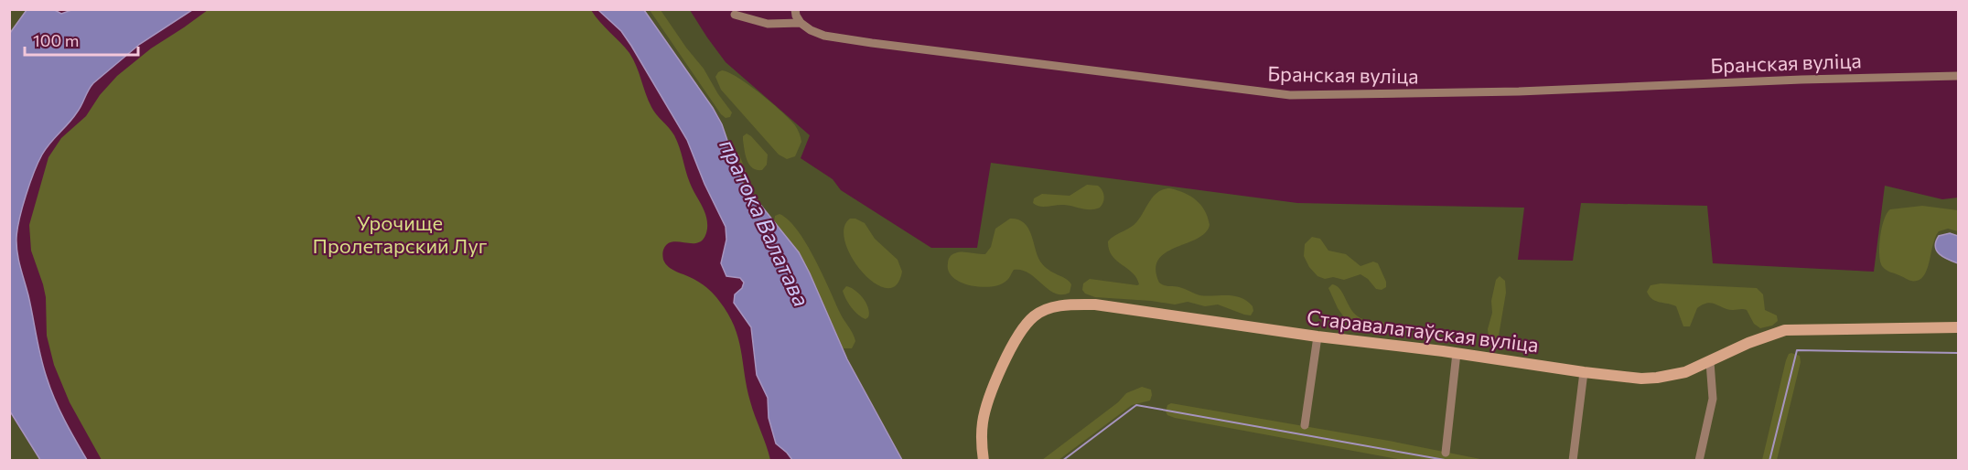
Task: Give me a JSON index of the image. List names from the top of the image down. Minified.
{"streets":{"street":["Бранская вуліца","Старавалатаўская вуліца"]},"water":["пратока Валатава"],"parks":["Урочище Пролетарский Луг"],"scale_bar":"100 m"}
